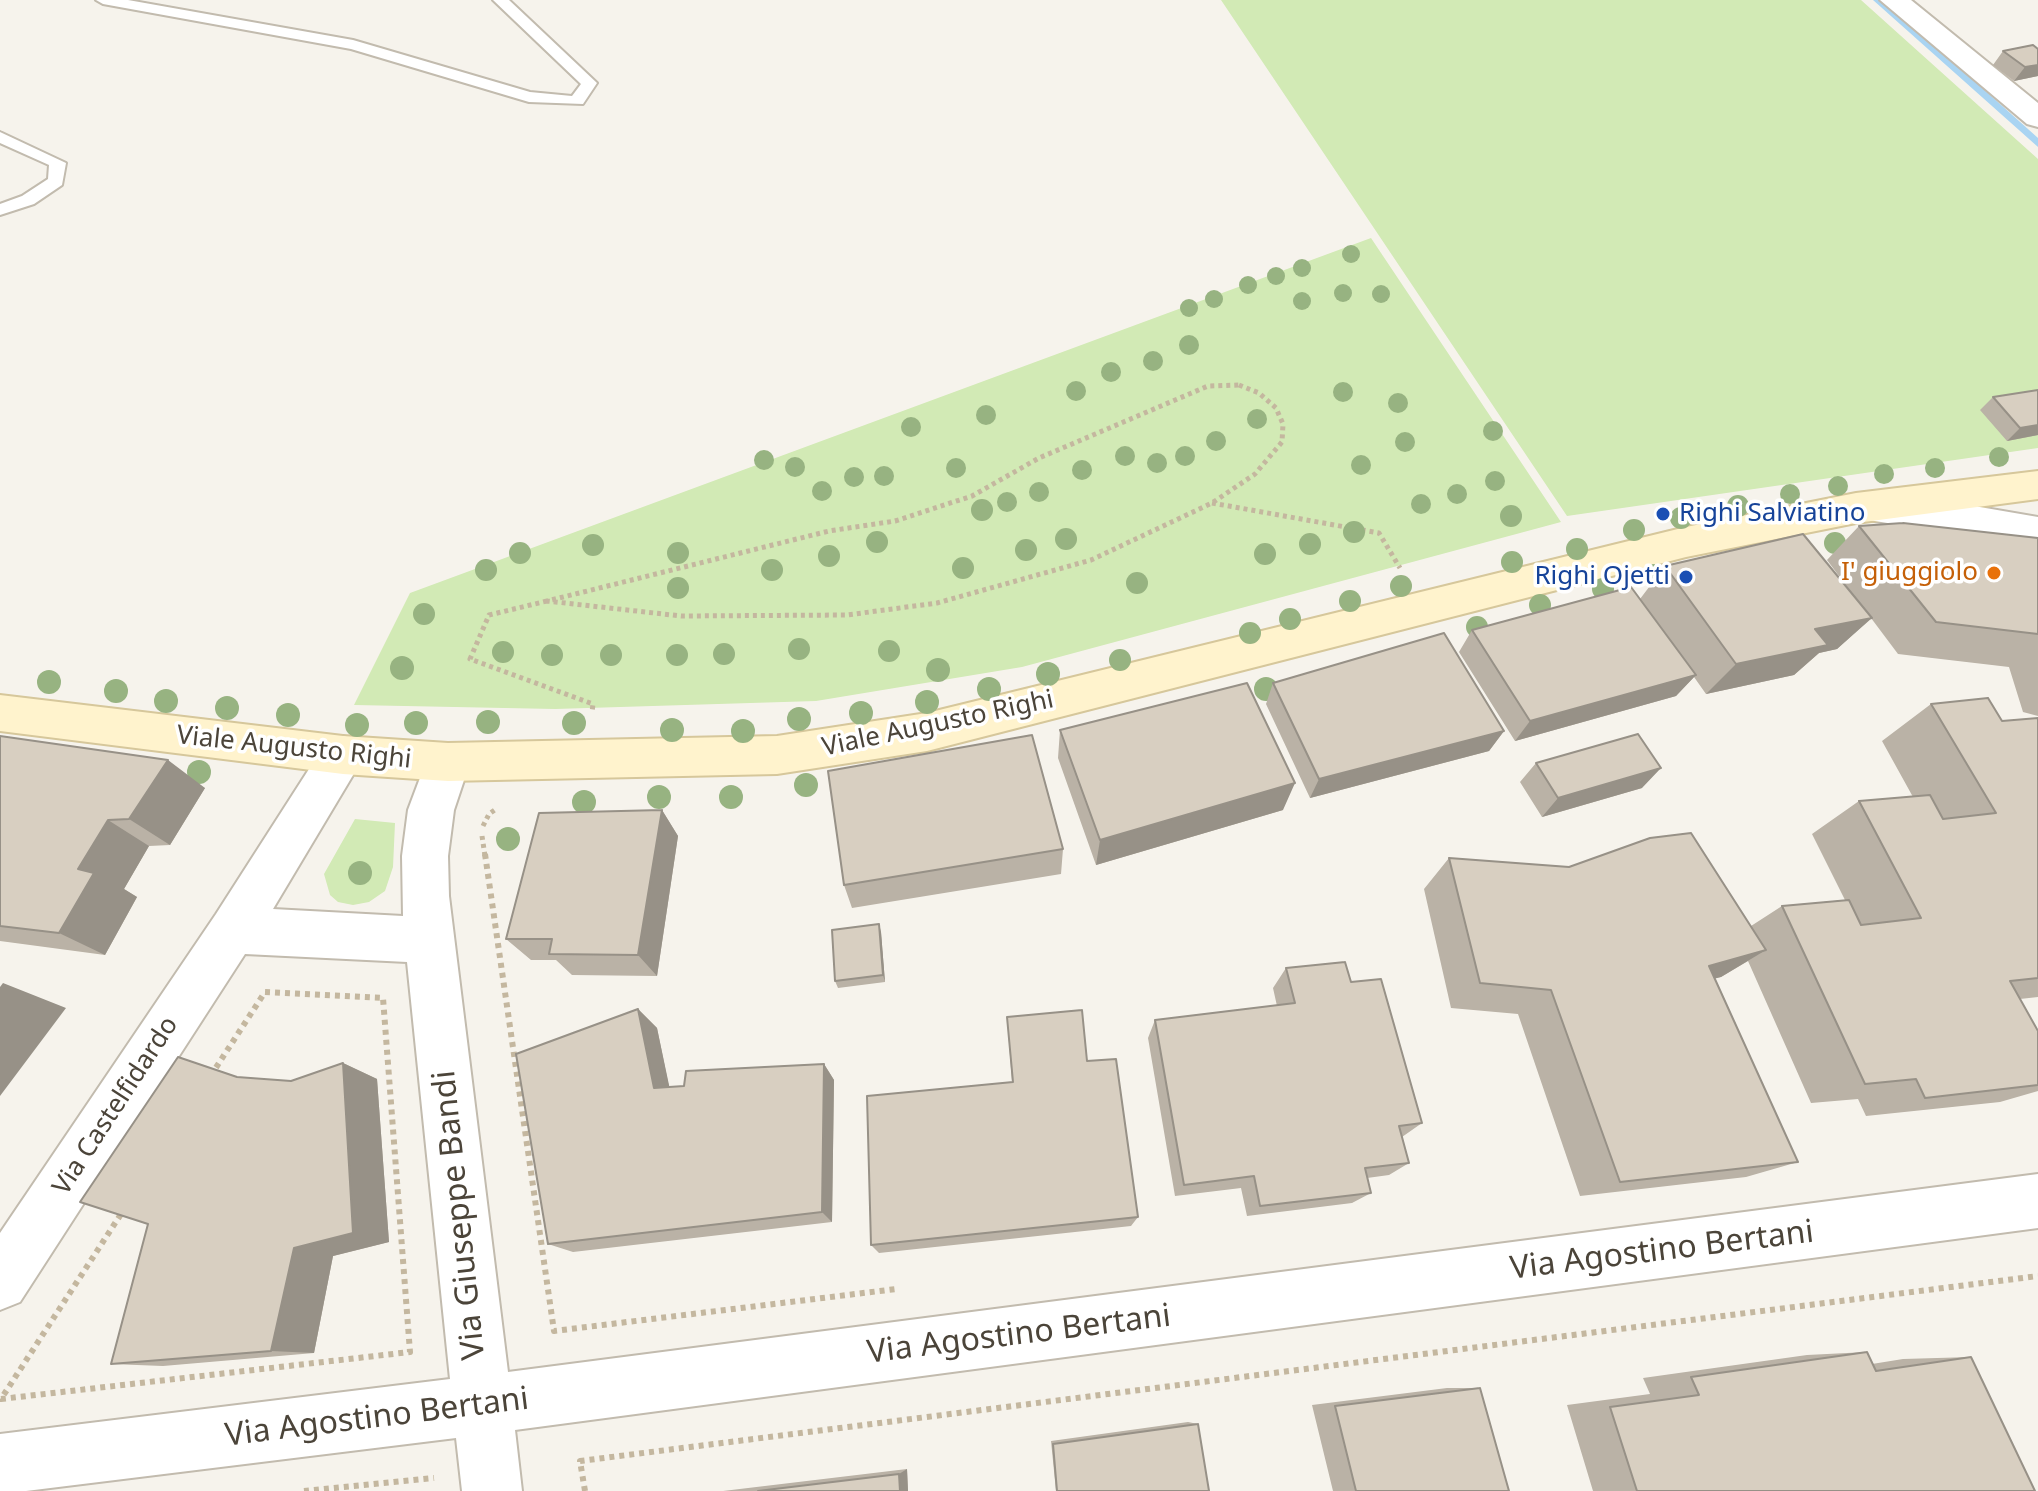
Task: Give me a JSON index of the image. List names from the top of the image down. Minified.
{"streets":{"main road":["Viale Augusto Righi"],"street":["Via Castelfidardo","Via Giuseppe Bandi","Via Agostino Bertani"]},"crossings":[["Viale Augusto Righi","Via Castelfidardo"],["Viale Augusto Righi","Via Giuseppe Bandi"],["Via Giuseppe Bandi","Via Agostino Bertani"]],"places":["Righi Salviatino","I' giuggiolo","Righi Ojetti"]}
